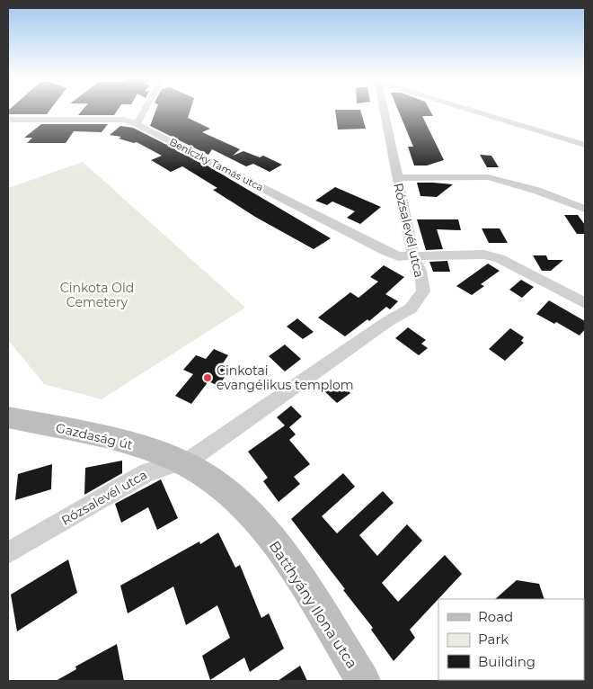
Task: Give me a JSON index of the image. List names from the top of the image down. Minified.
{"streets":{"street":["Beniczky Tamás utca","Rózsalevél utca","Gazdaság út","Batthyány Ilona utca"]},"crossings":[["Beniczky Tamás utca","Rózsalevél utca"],["Rózsalevél utca","Gazdaság út"],["Rózsalevél utca","Batthyány Ilona utca"],["Gazdaság út","Batthyány Ilona utca"]],"parks":["Cinkota Old Cemetery"],"places":["Cinkotai evangélikus templom"],"legend":["Road","Park","Building"]}
